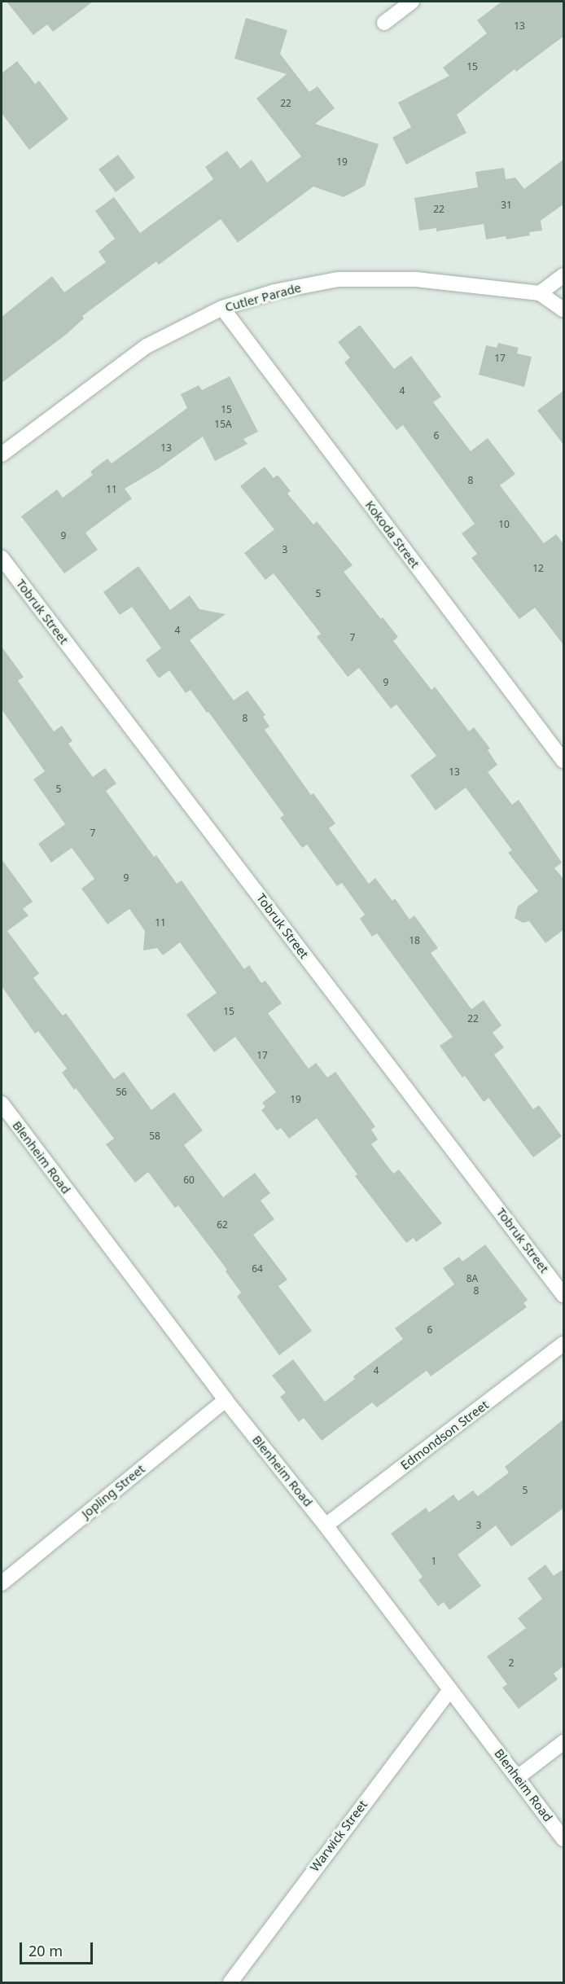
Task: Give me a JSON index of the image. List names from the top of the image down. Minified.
{"streets":{"street":["Cutler Parade","Kokoda Street","Tobruk Street","Blenheim Road","Edmondson Street","Jopling Street","Warwick Street"]},"crossings":[["Cutler Parade","Kokoda Street"],["Blenheim Road","Edmondson Street"],["Blenheim Road","Jopling Street"],["Blenheim Road","Warwick Street"]],"house_numbers":["13","15","22","19","31","22","17","4","15","15A","6","13","8","11","10","9","3","12","5","4","7","9","8","13","5","7","9","11","18","15","22","17","56","19","58","60","62","64","8A","8","6","4","5","3","1","2"],"scale_bar":"20 m"}
